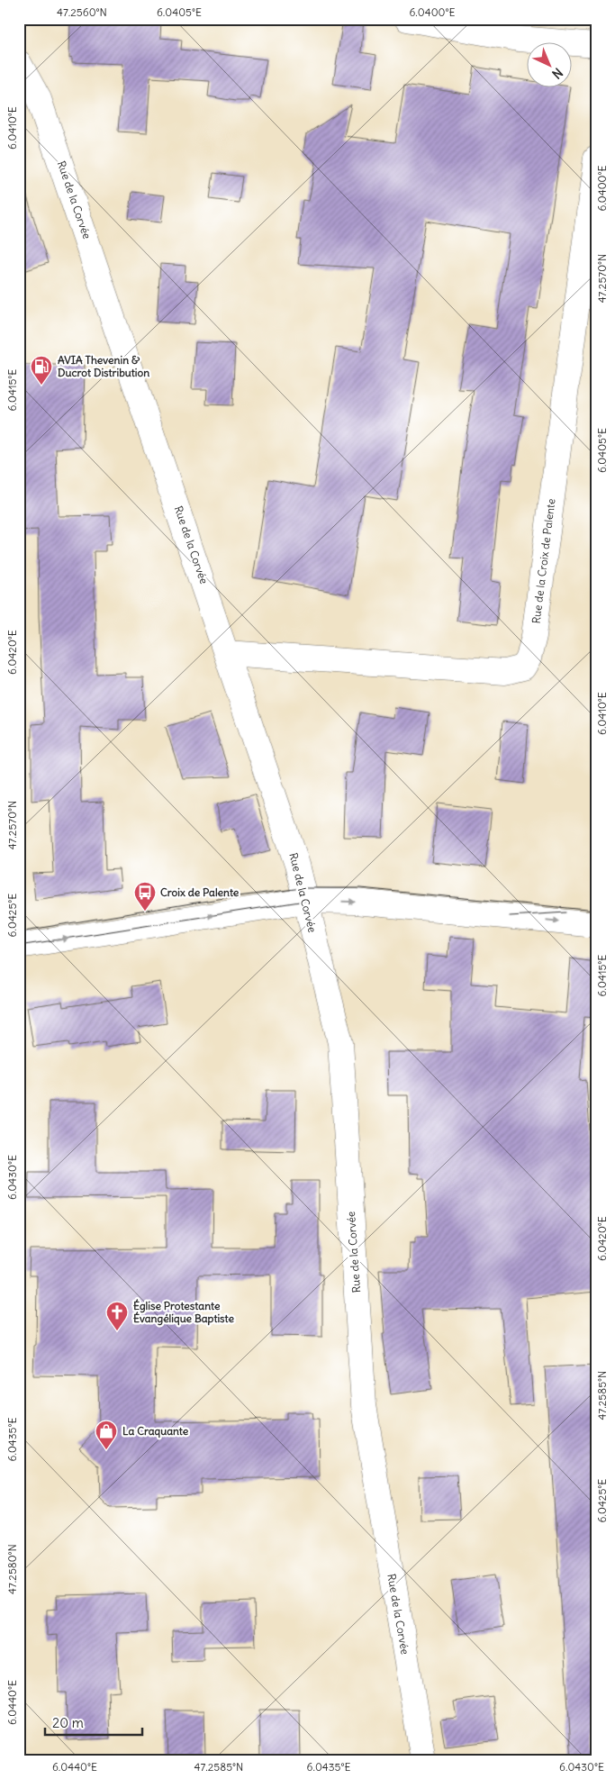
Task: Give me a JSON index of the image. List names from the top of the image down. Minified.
{"streets":{"street":["Rue de la Corvée","Rue de la Croix de Palente"]},"crossings":[["Rue de la Corvée","Rue de la Croix de Palente"]],"places":{"fuel station":["AVIA Thevenin & Ducrot Distribution"],"bus stop":["Croix de Palente"],"church":["Église Protestante Évangélique Baptiste"],"shop":["La Craquante"]},"scale_bar":"20 m","north":"bottom right","coordinates":["47.2560°N","6.0405°E","6.0400°E","6.0410°E","47.2570°N","6.0415°E","6.0420°E","6.0425°E","6.0430°E","47.2585°N","6.0435°E","47.2580°N","6.0440°E"]}
